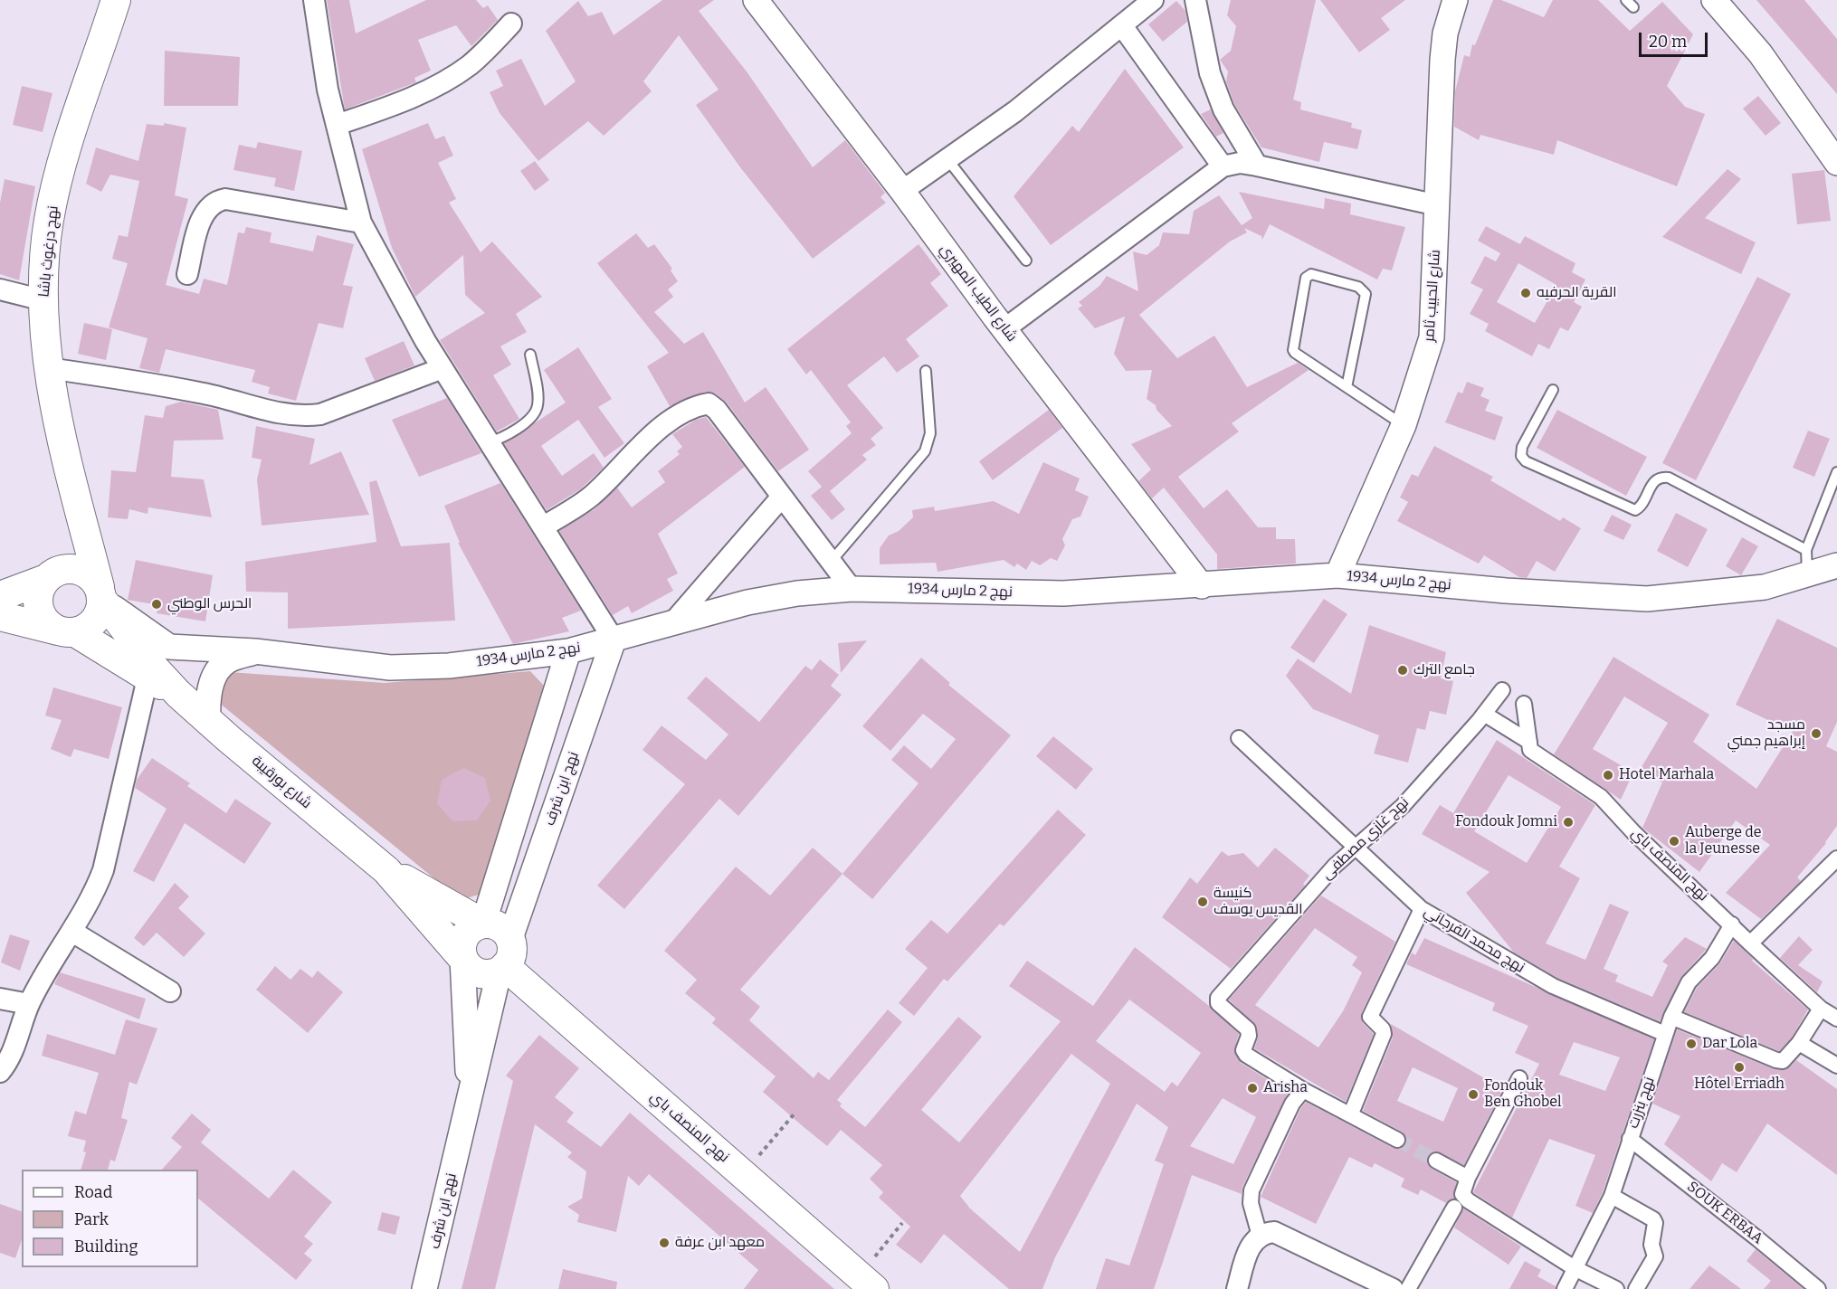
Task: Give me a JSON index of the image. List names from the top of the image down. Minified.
{"streets":{"main road":["نهج درغوث باشا","شارع بورقيبة","نهج المنصف باي"],"street":["شارع الطيب المهيري","شارع الحبيب ثامر","نهج 2 مارس 1934","نهج ابن شرف","نهج غازي مصطفى","نهج محمد الفرجاني","نهج بنزرت","SOUK ERBAA"]},"crossings":[["نهج درغوث باشا","نهج 2 مارس 1934"],["نهج درغوث باشا","شارع بورقيبة"],["شارع الطيب المهيري","نهج 2 مارس 1934"],["شارع الحبيب ثامر","نهج 2 مارس 1934"],["نهج 2 مارس 1934","شارع بورقيبة"],["نهج 2 مارس 1934","نهج ابن شرف"],["شارع بورقيبة","نهج ابن شرف"],["شارع بورقيبة","نهج المنصف باي"],["نهج ابن شرف","نهج المنصف باي"],["نهج غازي مصطفى","نهج المنصف باي"],["نهج غازي مصطفى","نهج محمد الفرجاني"],["نهج المنصف باي","نهج بنزرت"],["نهج محمد الفرجاني","نهج بنزرت"],["نهج بنزرت","SOUK ERBAA"]],"places":["القرية الحرفيه","الحرس الوطني","جامع الترك","مسجد إبراهيم جمني","Hotel Marhala","Fondouk Jomni","Auberge de la Jeunesse","كنيسة القديس يوسف","Dar Lola","Hôtel Erriadh","Arisha","Fondouk Ben Ghobel","معهد ابن عرفة"],"legend":["Road","Park","Building"],"scale_bar":"20 m"}
